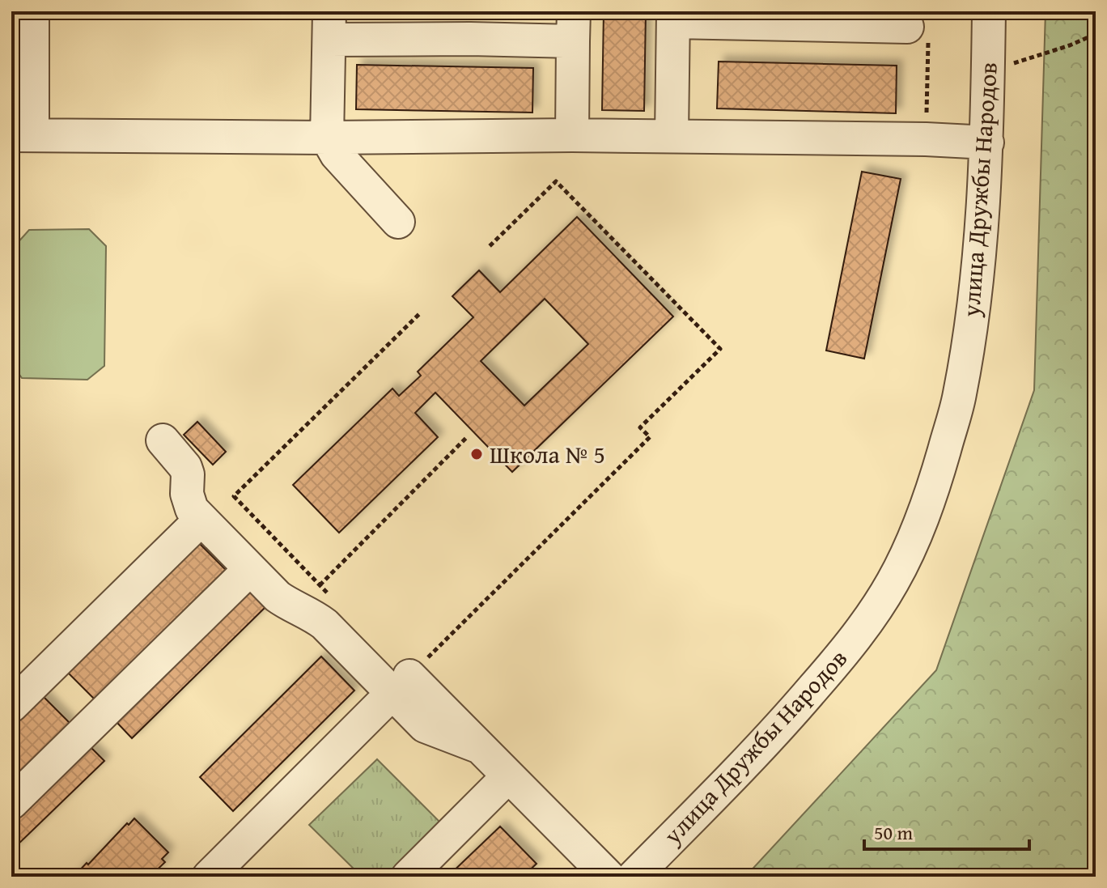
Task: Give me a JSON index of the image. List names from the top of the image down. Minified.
{"streets":{"street":["улица Дружбы Народов"]},"places":["Школа № 5"],"scale_bar":"50 m"}
